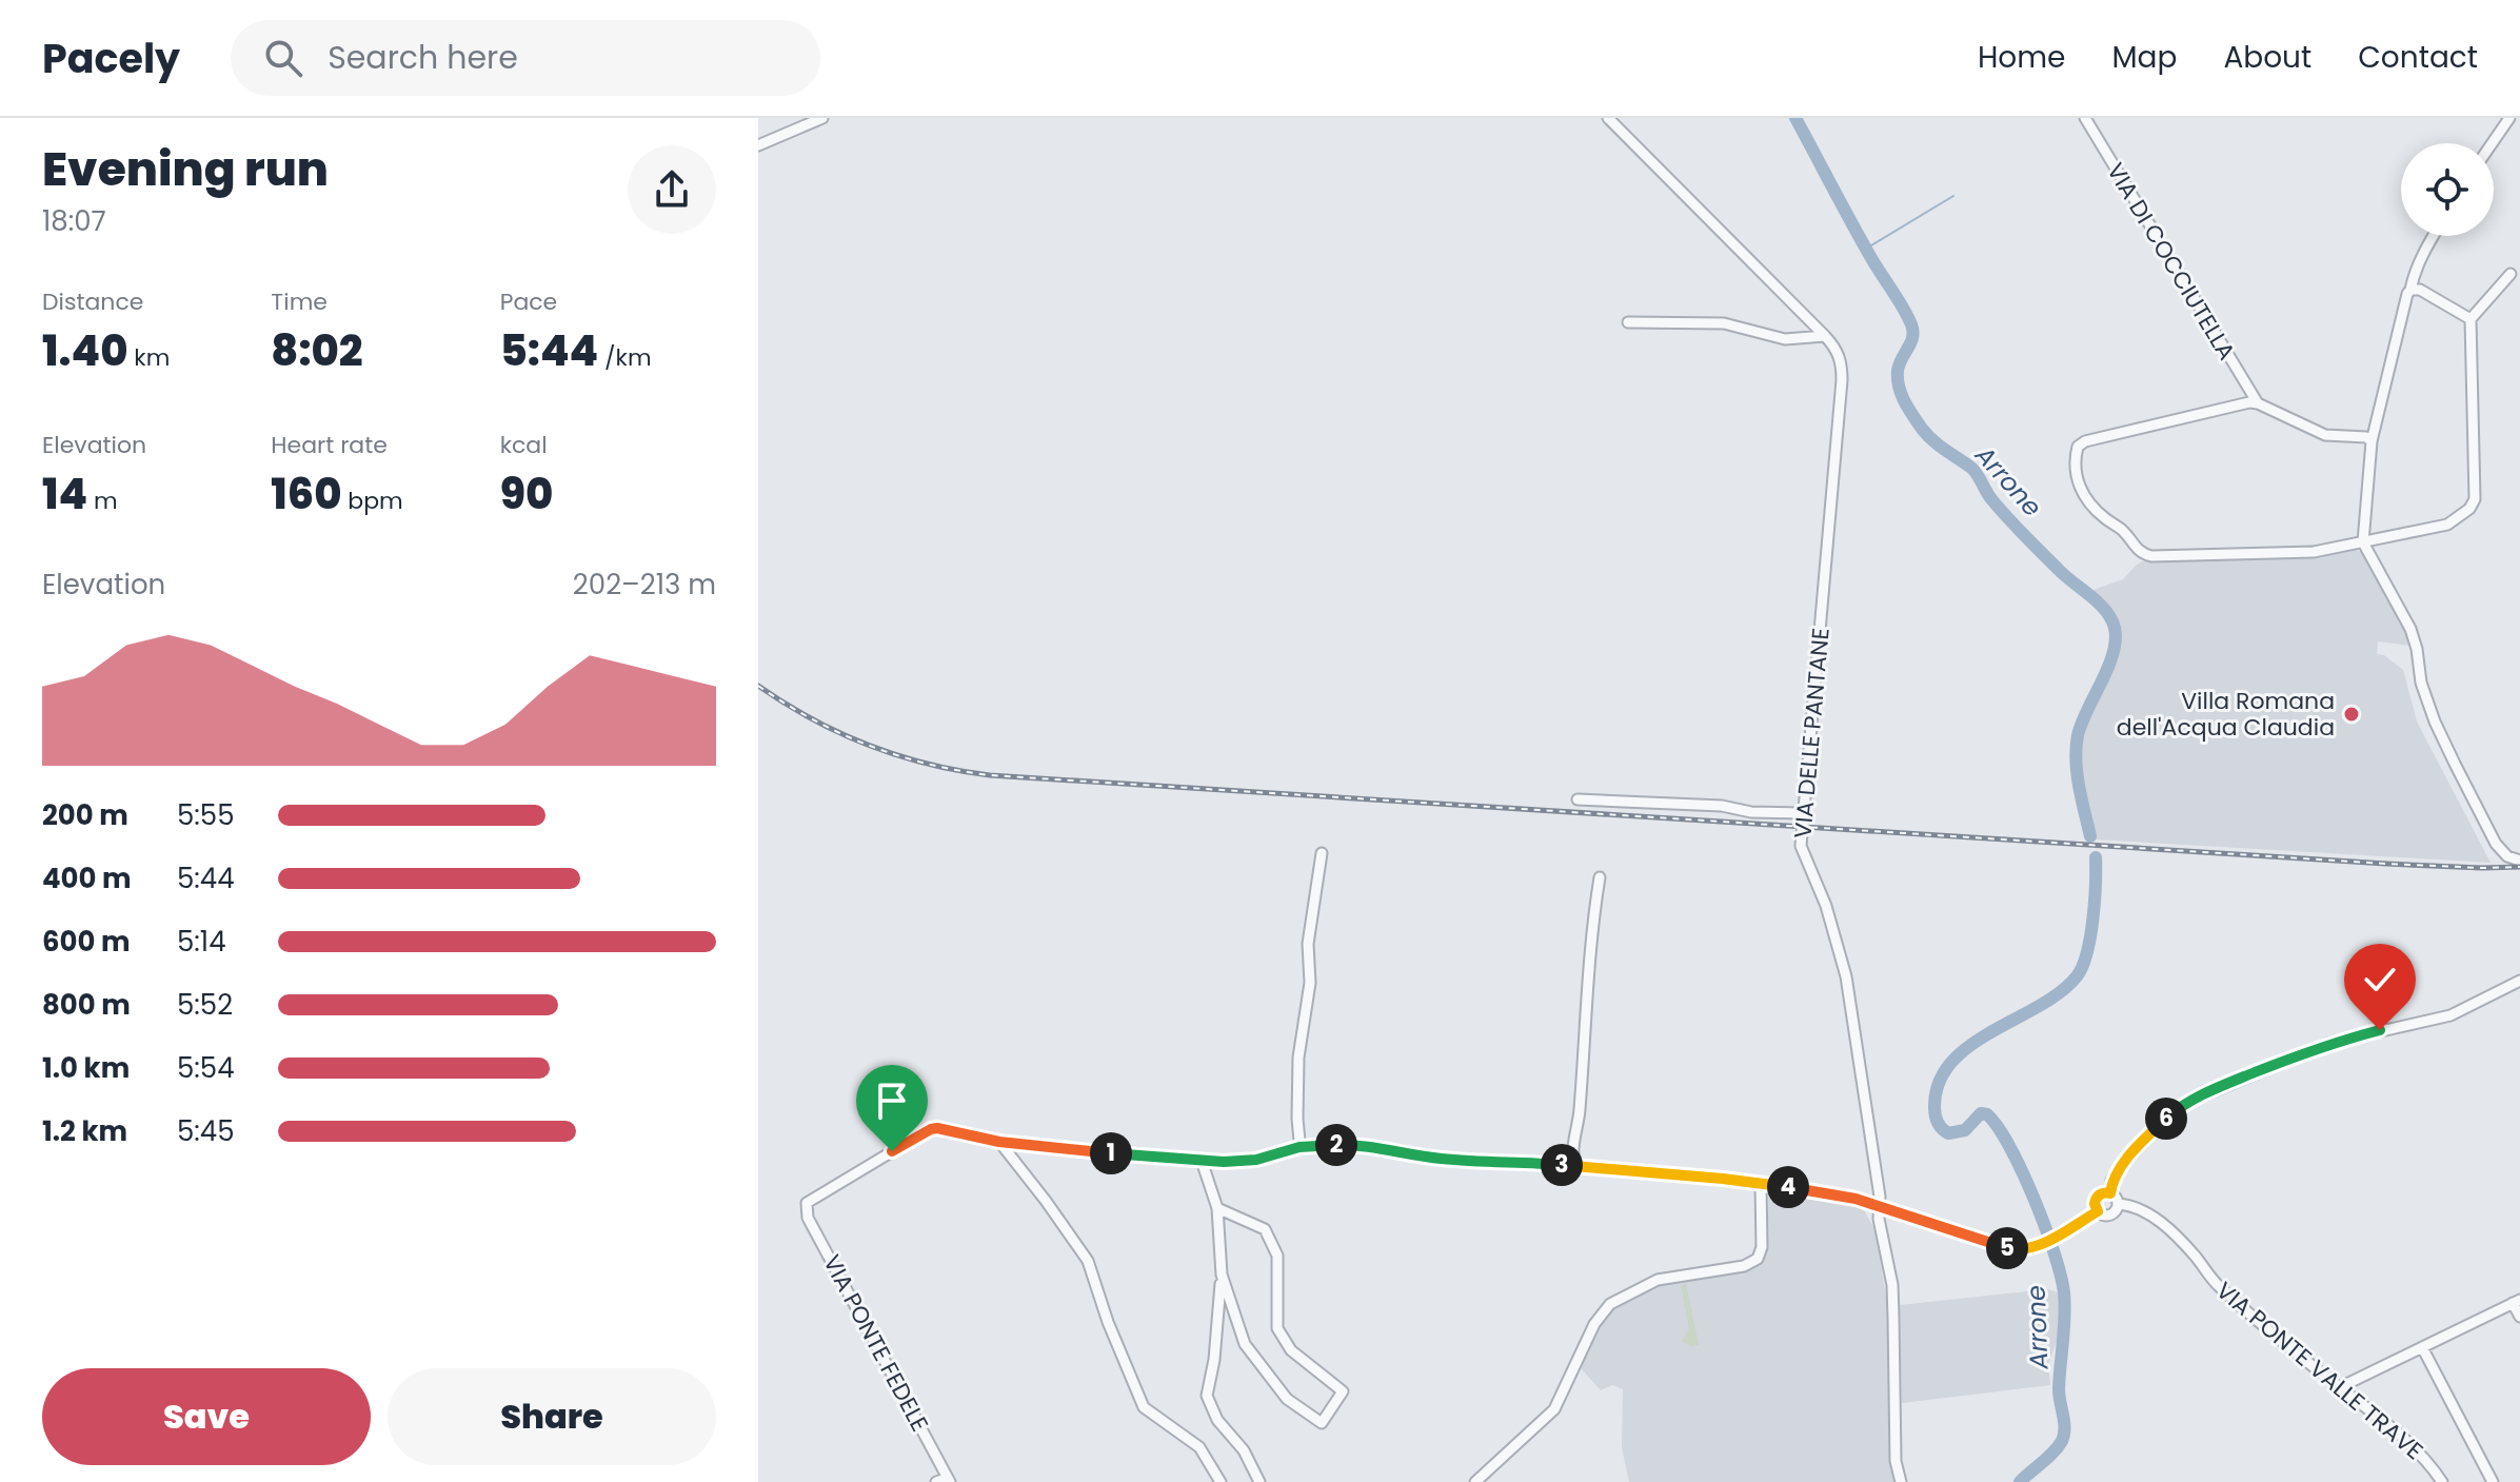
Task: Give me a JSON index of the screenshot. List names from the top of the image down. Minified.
{"streets":{"street":["VIA DI COCCIUTELLA","VIA DELLE PANTANE","VIA PONTE FEDELE","VIA PONTE VALLE TRAVE"]},"water":["Arrone"],"places":["Villa Romana dell'Acqua Claudia"],"page":{"header":"Pacely","search":"Search here","nav":["Home","Map","About","Contact"],"heading":["Evening run","18:07"],"stats":[["Distance","1.40 km"],["Time","8:02"],["Pace","5:44 /km"],["Elevation","14 m"],["Heart rate","160 bpm"],["kcal","90"]],"chart":["Elevation","202–213 m"],"list":[{"name":"200 m","note":"5:55"},{"name":"400 m","note":"5:44"},{"name":"600 m","note":"5:14"},{"name":"800 m","note":"5:52"},{"name":"1.0 km","note":"5:54"},{"name":"1.2 km","note":"5:45"}],"pins":["6","2","1","3","4","5"],"buttons":["Save","Share"]}}
